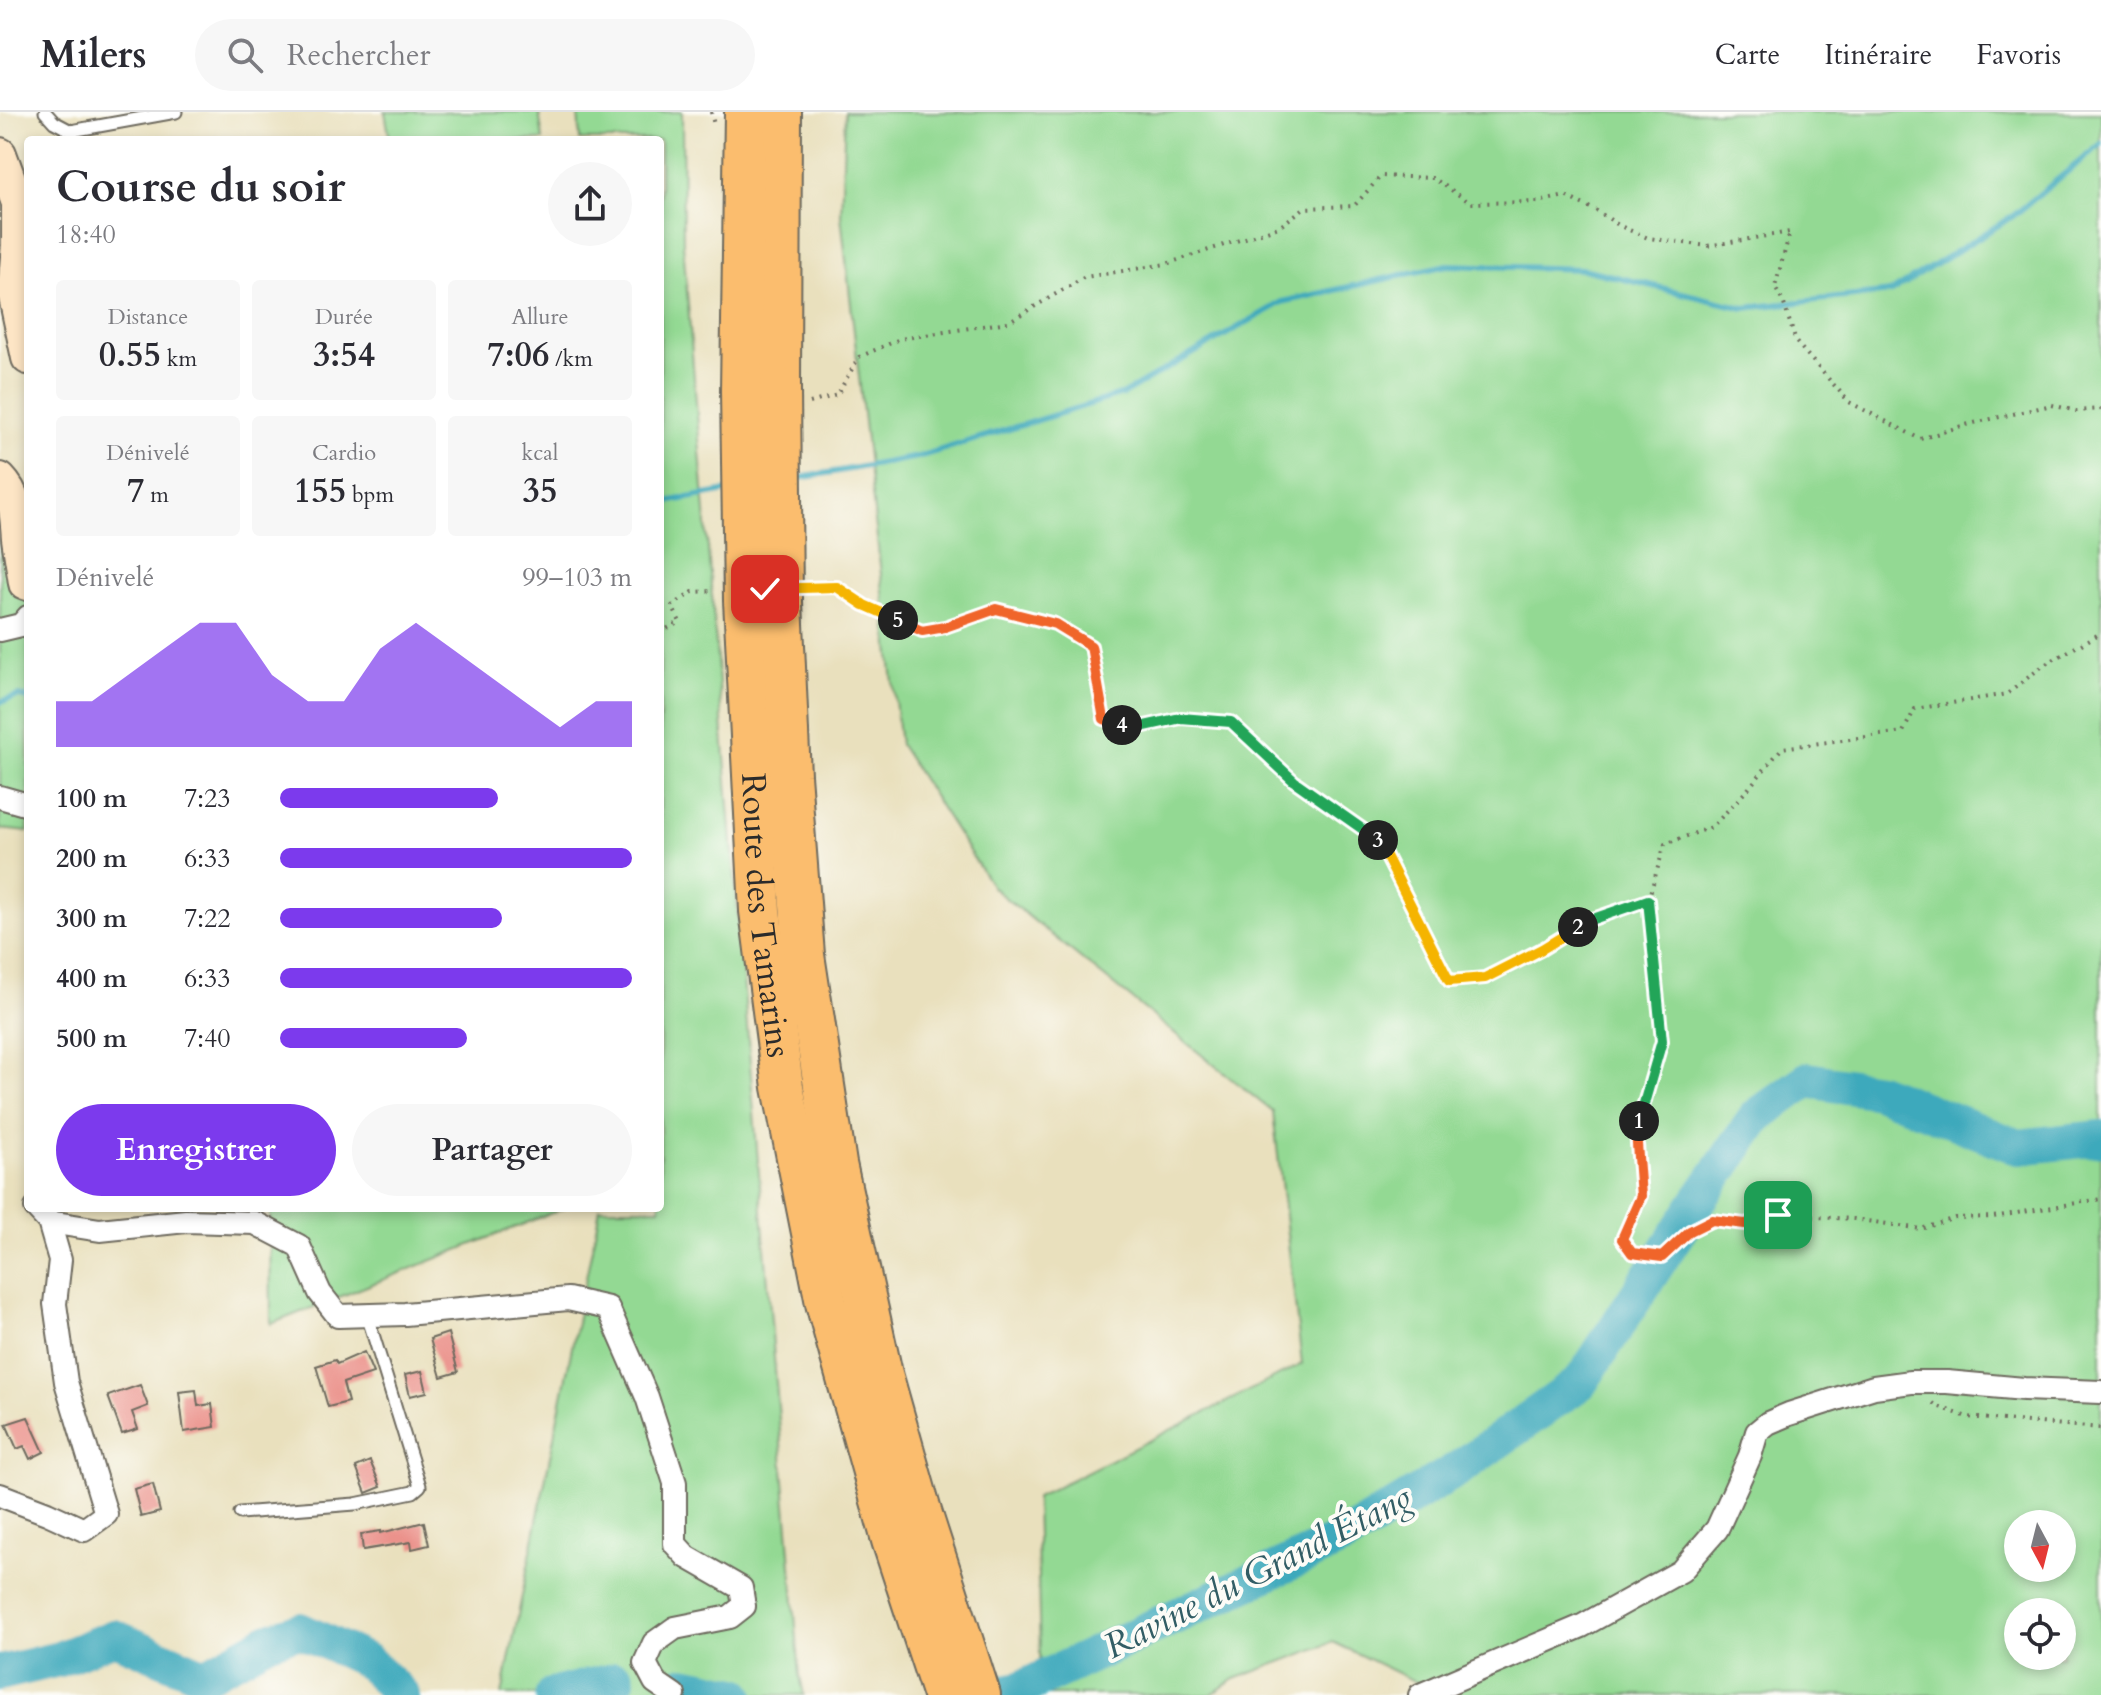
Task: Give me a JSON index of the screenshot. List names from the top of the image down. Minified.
{"streets":{"highway":["Route des Tamarins"]},"water":["Ravine du Grand Étang"],"north":"bottom","page":{"header":"Milers","search":"Rechercher","nav":["Carte","Itinéraire","Favoris"],"heading":["Course du soir","18:40"],"stats":[["Distance","0.55 km"],["Durée","3:54"],["Allure","7:06 /km"],["Dénivelé","7 m"],["Cardio","155 bpm"],["kcal","35"]],"chart":["Dénivelé","99–103 m"],"pins":["5","4","3","2","1"],"list":[{"name":"100 m","note":"7:23"},{"name":"200 m","note":"6:33"},{"name":"300 m","note":"7:22"},{"name":"400 m","note":"6:33"},{"name":"500 m","note":"7:40"}],"buttons":["Enregistrer","Partager"]}}
